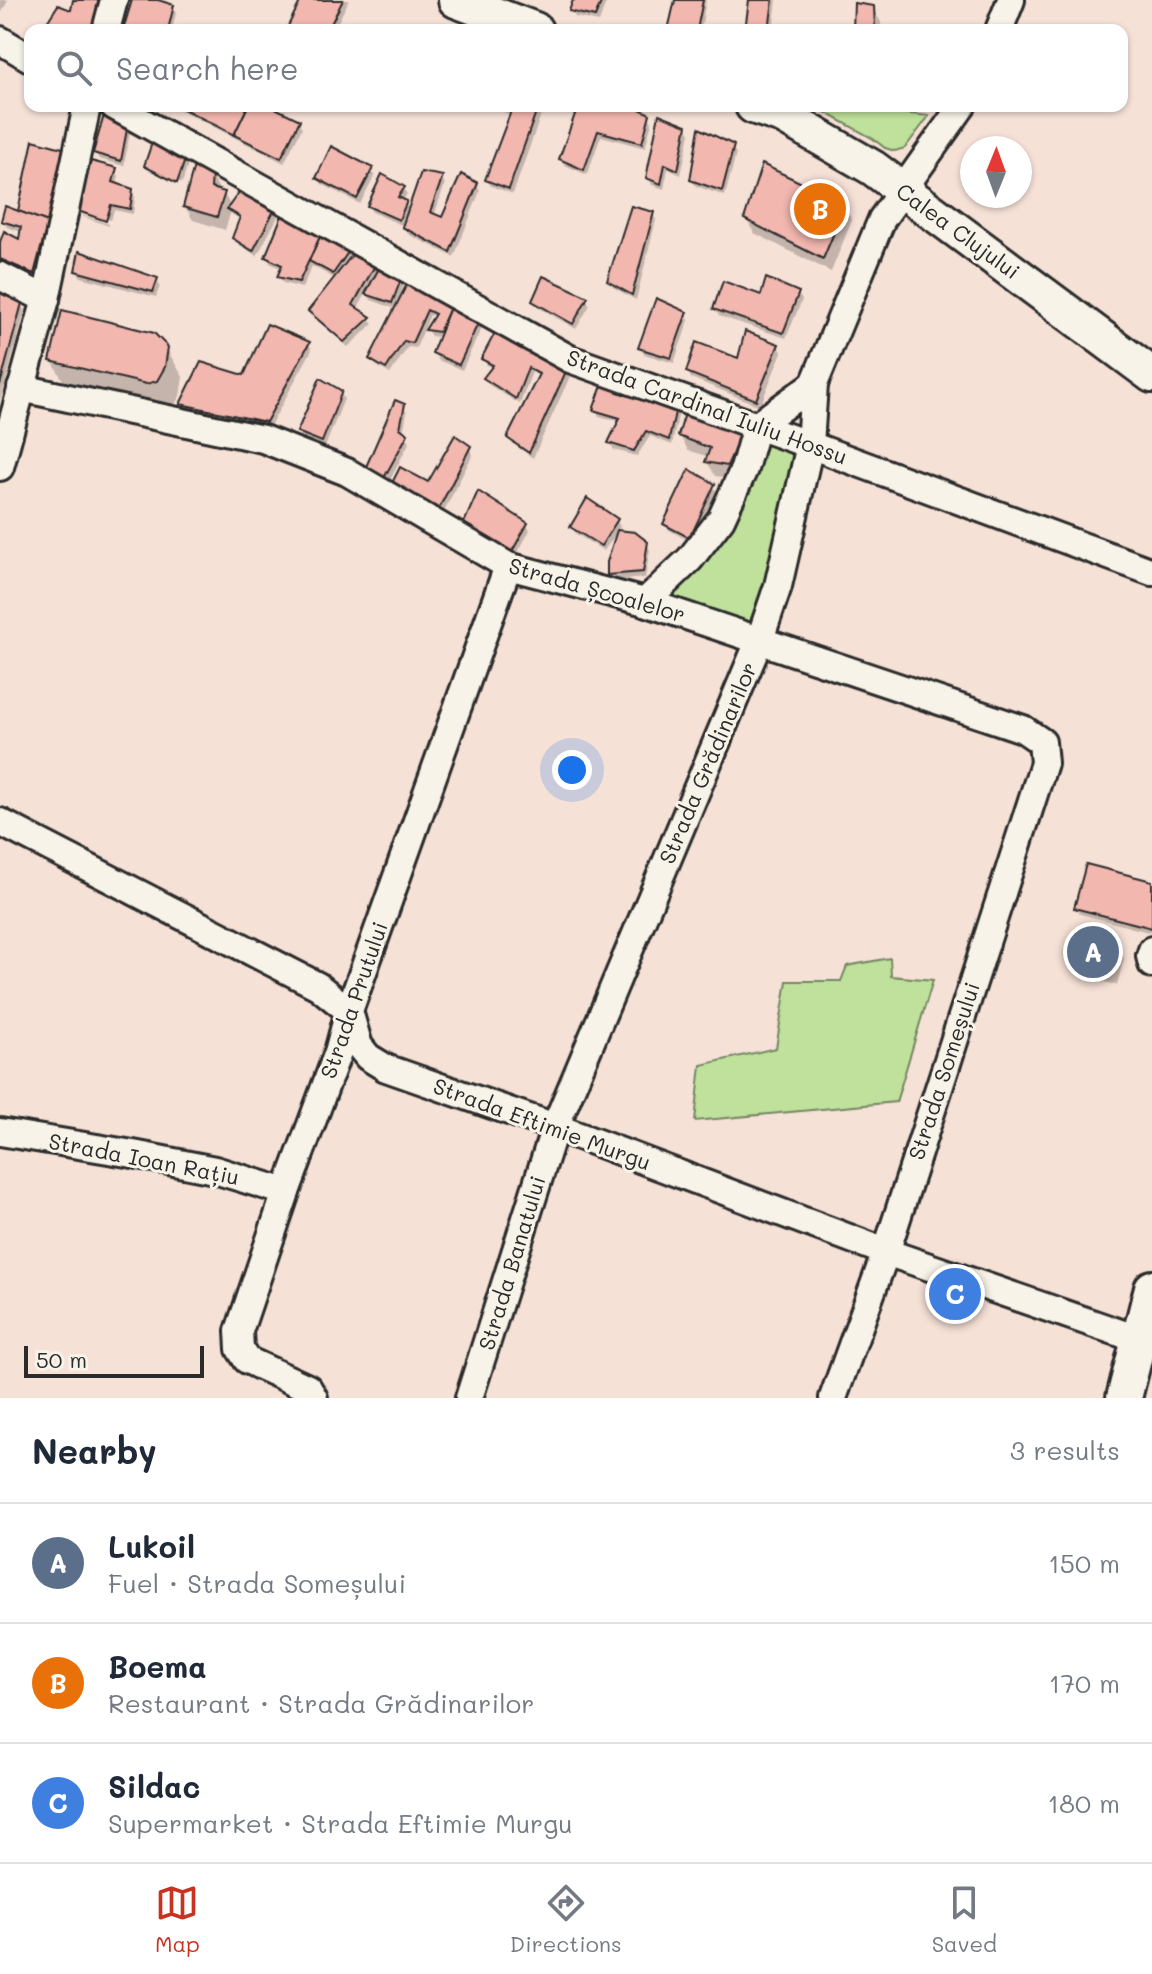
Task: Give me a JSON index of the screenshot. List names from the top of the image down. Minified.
{"streets":{"main road":["Calea Clujului"],"street":["Strada Cardinal Iuliu Hossu","Strada Școalelor","Strada Grădinarilor","Strada Prutului","Strada Someșului","Strada Eftimie Murgu","Strada Ioan Rațiu","Strada Banatului"]},"crossings":[["Calea Clujului","Strada Grădinarilor"],["Strada Cardinal Iuliu Hossu","Strada Grădinarilor"],["Strada Școalelor","Strada Grădinarilor"],["Strada Școalelor","Strada Prutului"],["Strada Școalelor","Strada Someșului"],["Strada Grădinarilor","Strada Eftimie Murgu"],["Strada Grădinarilor","Strada Banatului"],["Strada Prutului","Strada Eftimie Murgu"],["Strada Prutului","Strada Ioan Rațiu"],["Strada Someșului","Strada Eftimie Murgu"],["Strada Eftimie Murgu","Strada Banatului"]],"scale_bar":"50 m","north":"top","page":{"search":"Search here","pins":["B","A","C"],"scale":"50 m","heading":["Nearby","3 results"],"list":[{"mark":"A","name":"Lukoil","note":"Fuel · Strada Someșului","value":"150 m"},{"mark":"B","name":"Boema","note":"Restaurant · Strada Grădinarilor","value":"170 m"},{"mark":"C","name":"Sildac","note":"Supermarket · Strada Eftimie Murgu","value":"180 m"}],"nav":["Map","Directions","Saved"]}}
